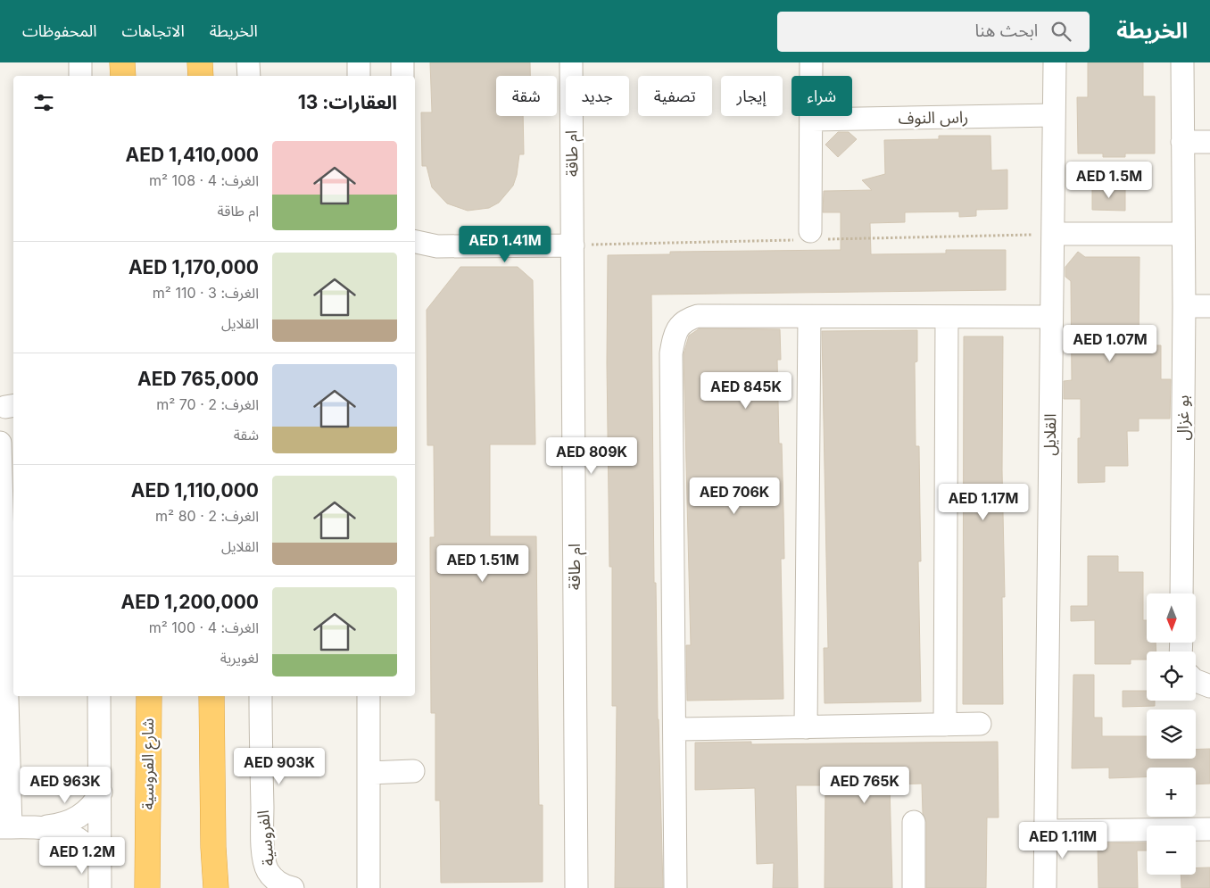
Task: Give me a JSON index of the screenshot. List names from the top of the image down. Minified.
{"streets":{"highway":["شارع الفروسية"],"street":["راس النوف","ام طاقة","بو غزال","القلايل","الفروسية"]},"crossings":[["راس النوف","القلايل"]],"north":"bottom","page":{"header":"الخريطة","search":"ابحث هنا","nav":["الخريطة","الاتجاهات","المحفوظات"],"chip":["شراء","إيجار","تصفية","جديد","شقة"],"heading":"العقارات: 13","list":[{"name":"AED 1,410,000","note":"الغرف: 4 · 108 m² · ام طاقة"},{"name":"AED 1,170,000","note":"الغرف: 3 · 110 m² · القلايل"},{"name":"AED 765,000","note":"الغرف: 2 · 70 m² · شقة"},{"name":"AED 1,110,000","note":"الغرف: 2 · 80 m² · القلايل"},{"name":"AED 1,200,000","note":"الغرف: 4 · 100 m² · لغويرية"}],"price":["AED 1.5M","AED 1.41M","AED 1.07M","AED 845K","AED 809K","AED 706K","AED 1.17M","AED 1.51M","AED 903K","AED 963K","AED 765K","AED 1.11M","AED 1.2M"],"map_buttons":["+","−"]}}
